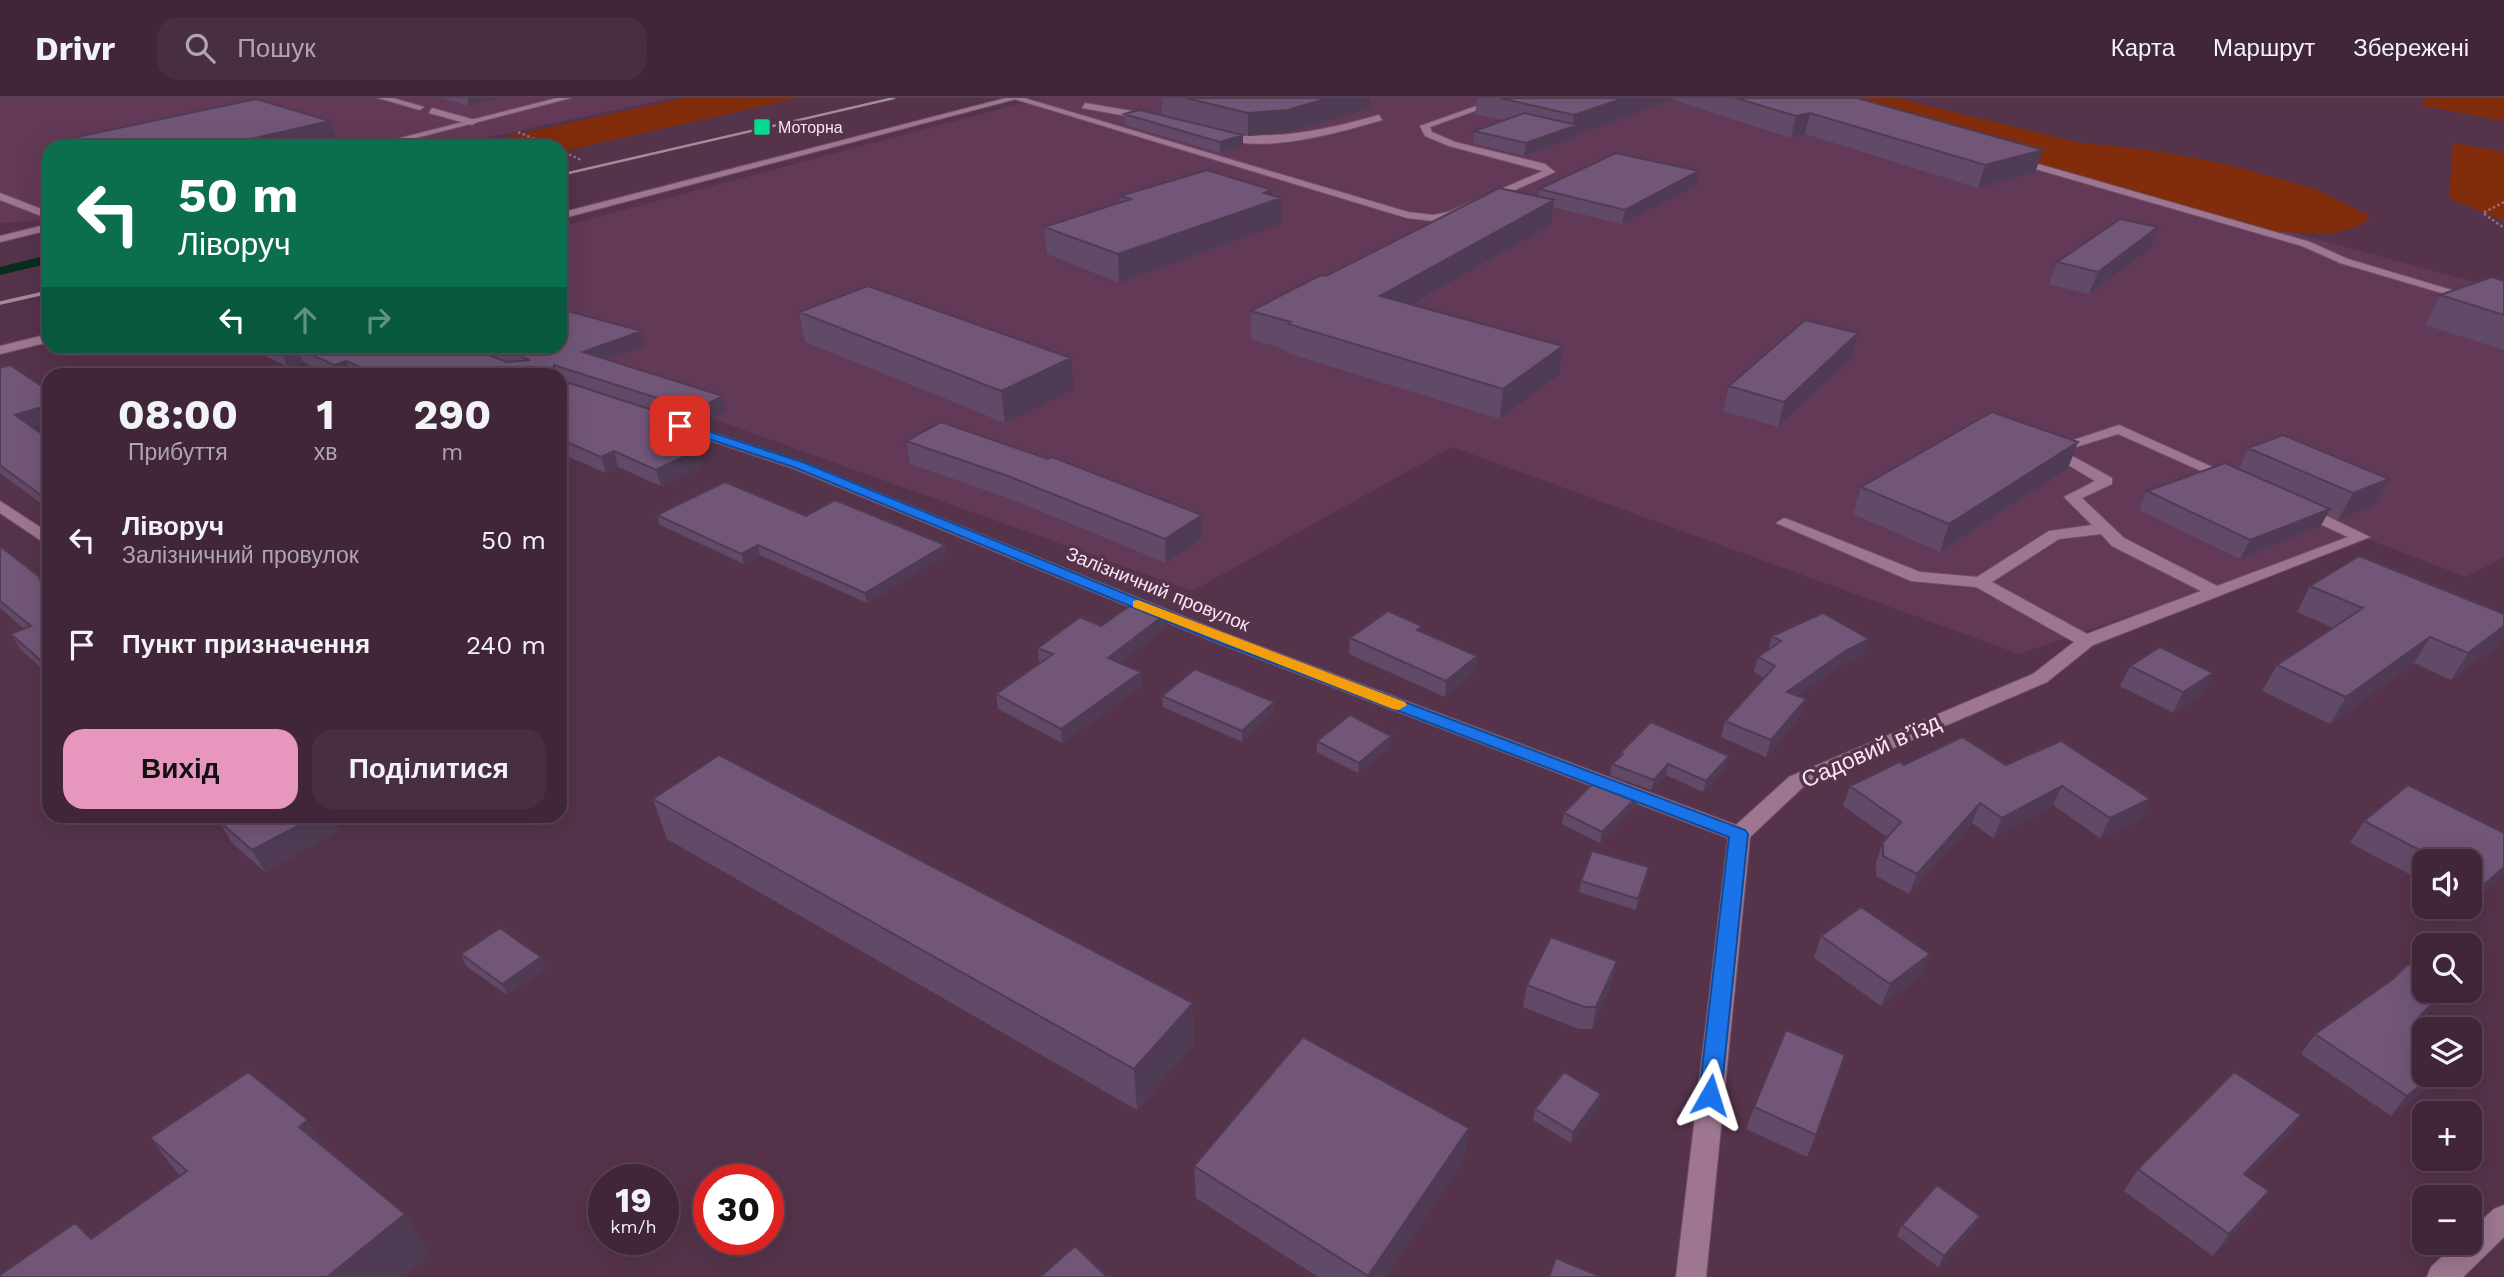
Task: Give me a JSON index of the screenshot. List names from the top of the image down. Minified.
{"streets":{"street":["Залізничний провулок","Садовий в’їзд"]},"crossings":[["Залізничний провулок","Садовий в’їзд"]],"places":{"transit":["Моторна"]},"page":{"header":"Drivr","search":"Пошук","nav":["Карта","Маршрут","Збережені"],"turn":["50 m","Ліворуч"],"eta":["08:00","Прибуття","1","хв","290","m"],"list":[{"name":"Ліворуч","note":"Залізничний провулок","value":"50 m"},{"name":"Пункт призначення","value":"240 m"}],"buttons":["Вихід","Поділитися"],"map_buttons":["+","−"],"speed":"19 km/h","limit":"30"}}
